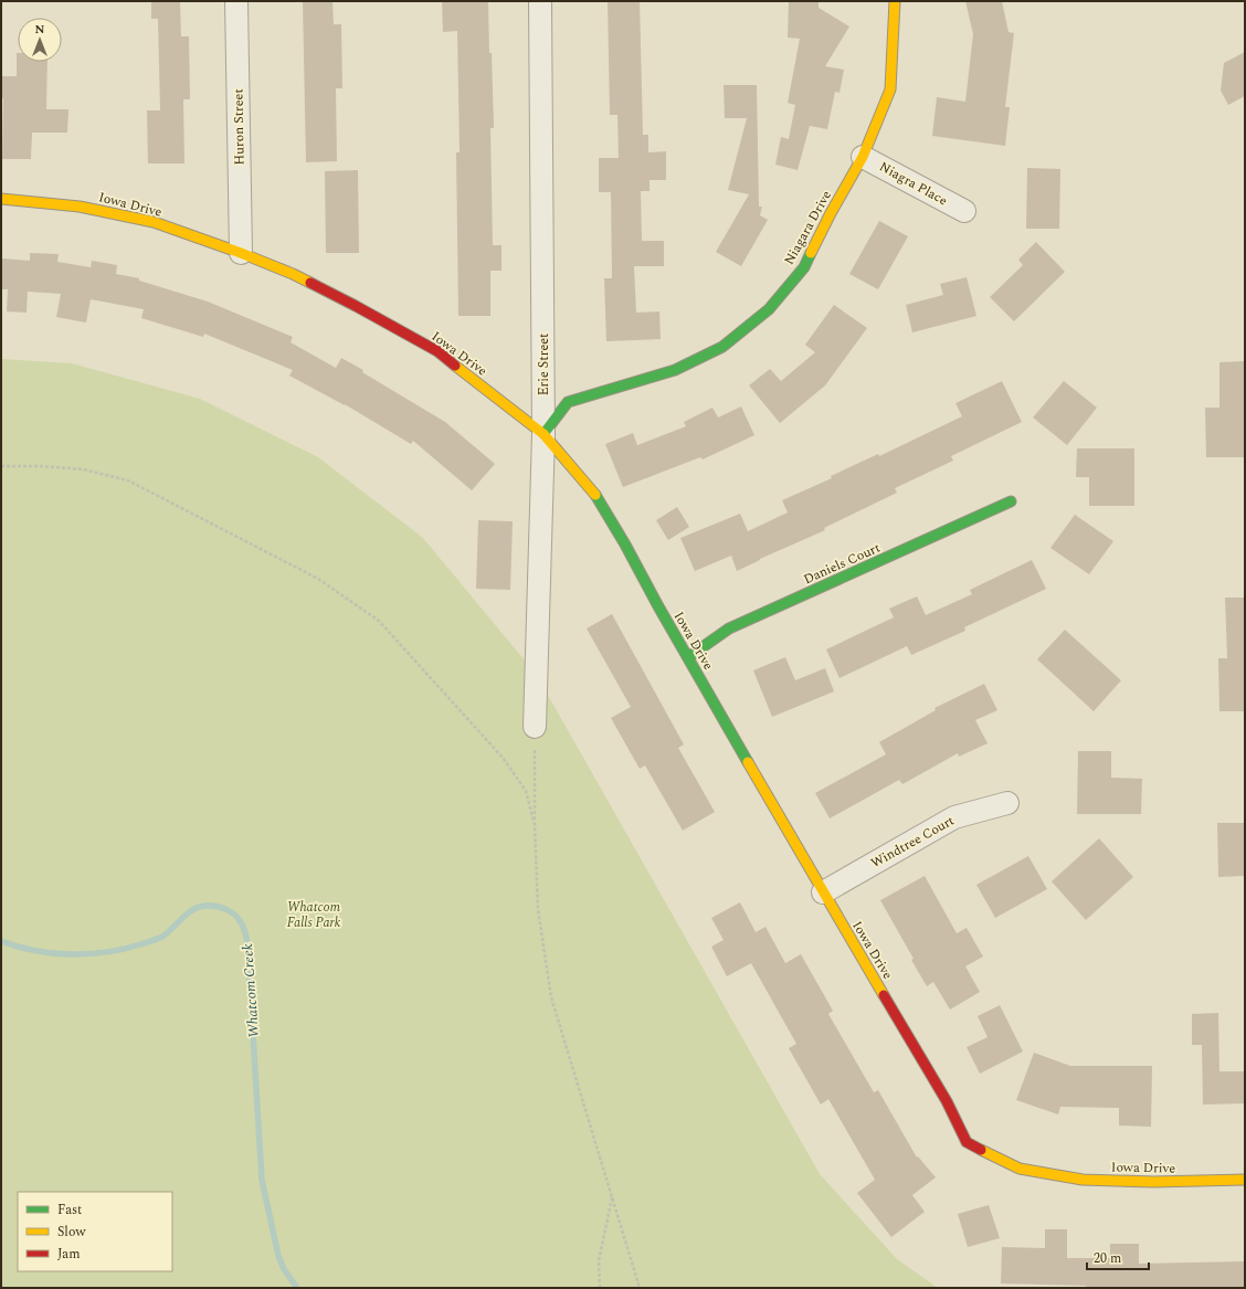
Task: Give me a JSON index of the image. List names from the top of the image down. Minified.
{"streets":{"street":["Huron Street","Niagra Place","Iowa Drive","Niagara Drive","Erie Street","Daniels Court","Windtree Court"]},"crossings":[["Huron Street","Iowa Drive"],["Niagra Place","Niagara Drive"],["Iowa Drive","Niagara Drive"],["Iowa Drive","Erie Street"],["Iowa Drive","Daniels Court"],["Iowa Drive","Windtree Court"],["Niagara Drive","Erie Street"]],"water":["Whatcom Creek"],"parks":["Whatcom Falls Park"],"legend":["Fast","Slow","Jam"],"scale_bar":"20 m","north":"top"}
